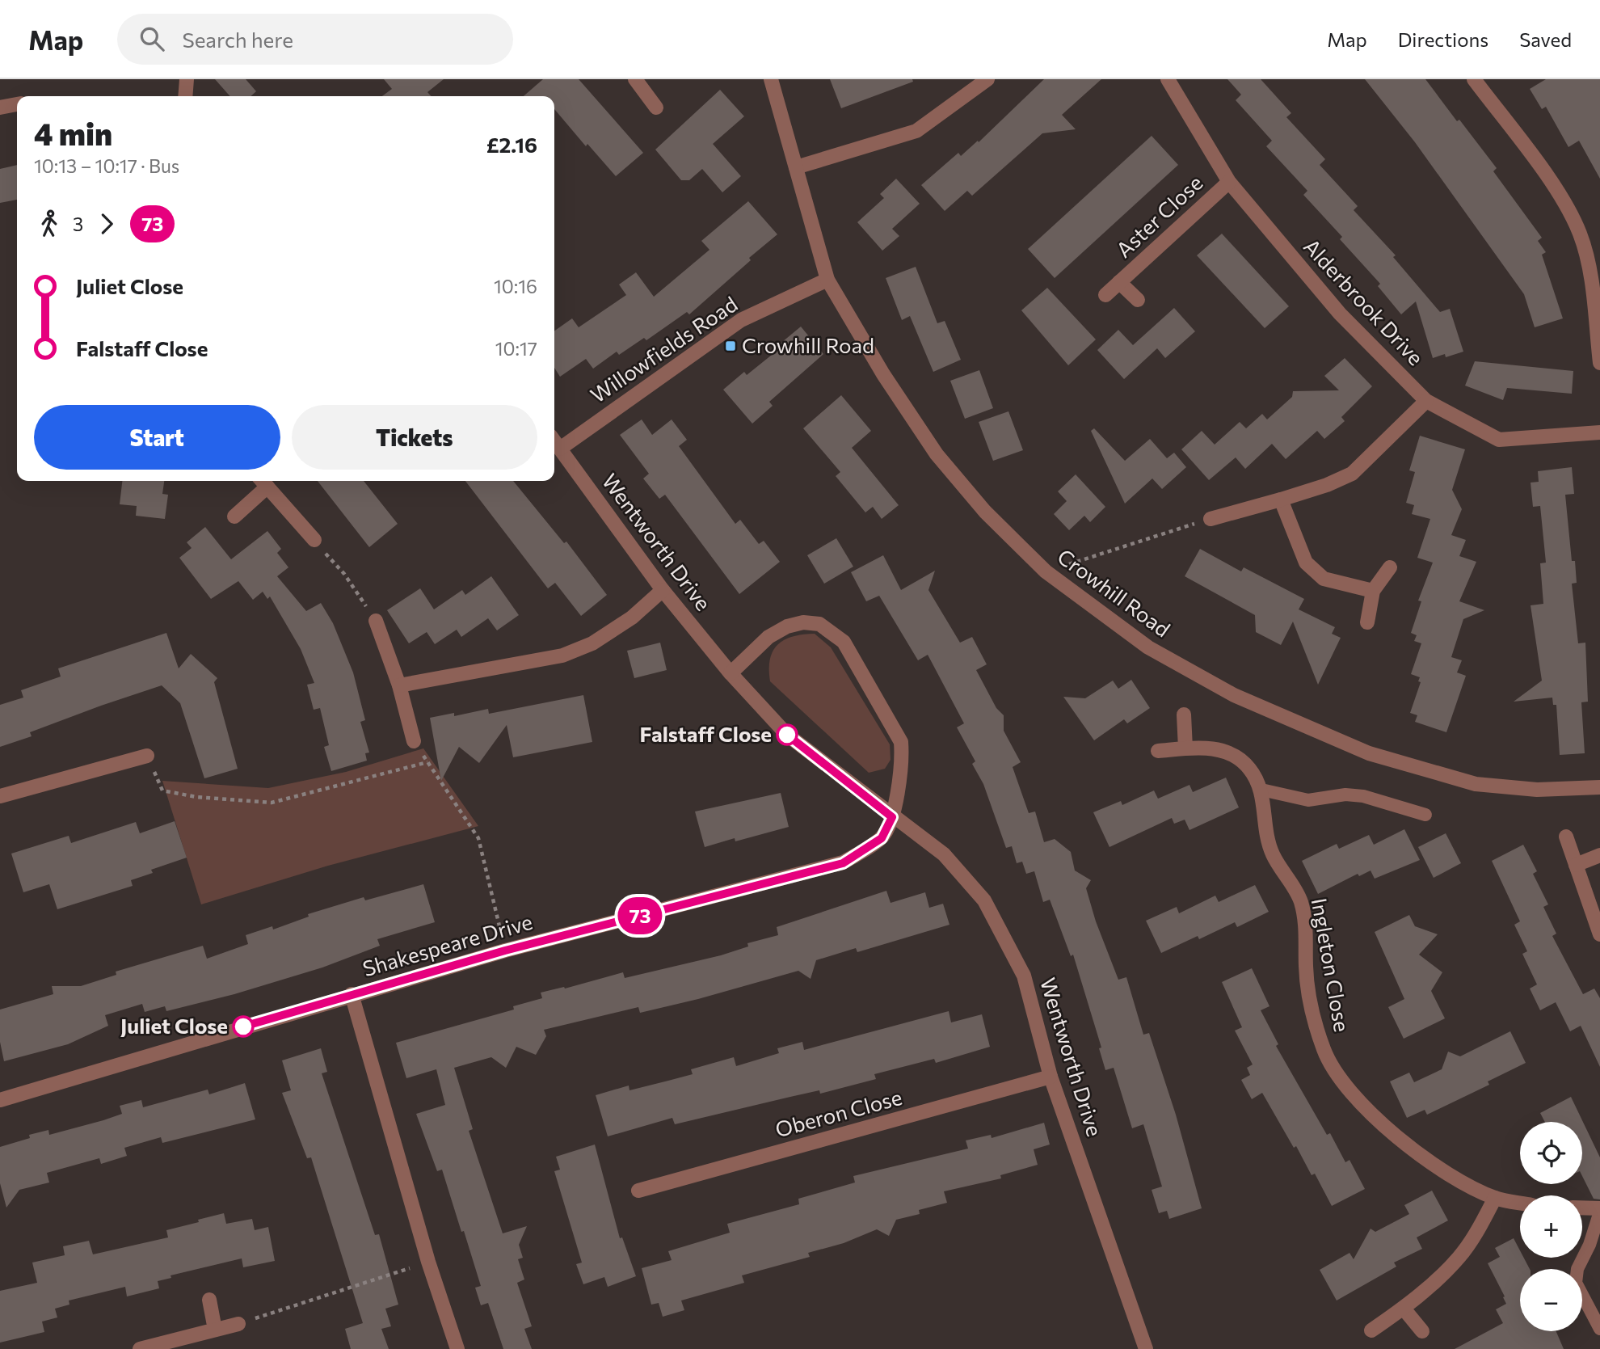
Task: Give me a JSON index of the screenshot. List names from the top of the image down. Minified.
{"streets":{"street":["Aster Close","Alderbrook Drive","Willowfields Road","Wentworth Drive","Crowhill Road","Shakespeare Drive","Ingleton Close","Oberon Close"]},"crossings":[["Aster Close","Alderbrook Drive"],["Willowfields Road","Wentworth Drive"],["Willowfields Road","Crowhill Road"],["Wentworth Drive","Shakespeare Drive"],["Wentworth Drive","Oberon Close"]],"places":{"transit":["Crowhill Road"],"other":["Falstaff Close","Juliet Close"]},"lines":["bus line 73"],"page":{"header":"Map","search":"Search here","nav":["Map","Directions","Saved"],"on_map":"73","heading":["4 min","10:13 – 10:17 · Bus","£2.16"],"legs":["3","73"],"list":[{"name":"Juliet Close","value":"10:16"},{"name":"Falstaff Close","value":"10:17"}],"buttons":["Start","Tickets"],"map_buttons":["+","−"]}}
